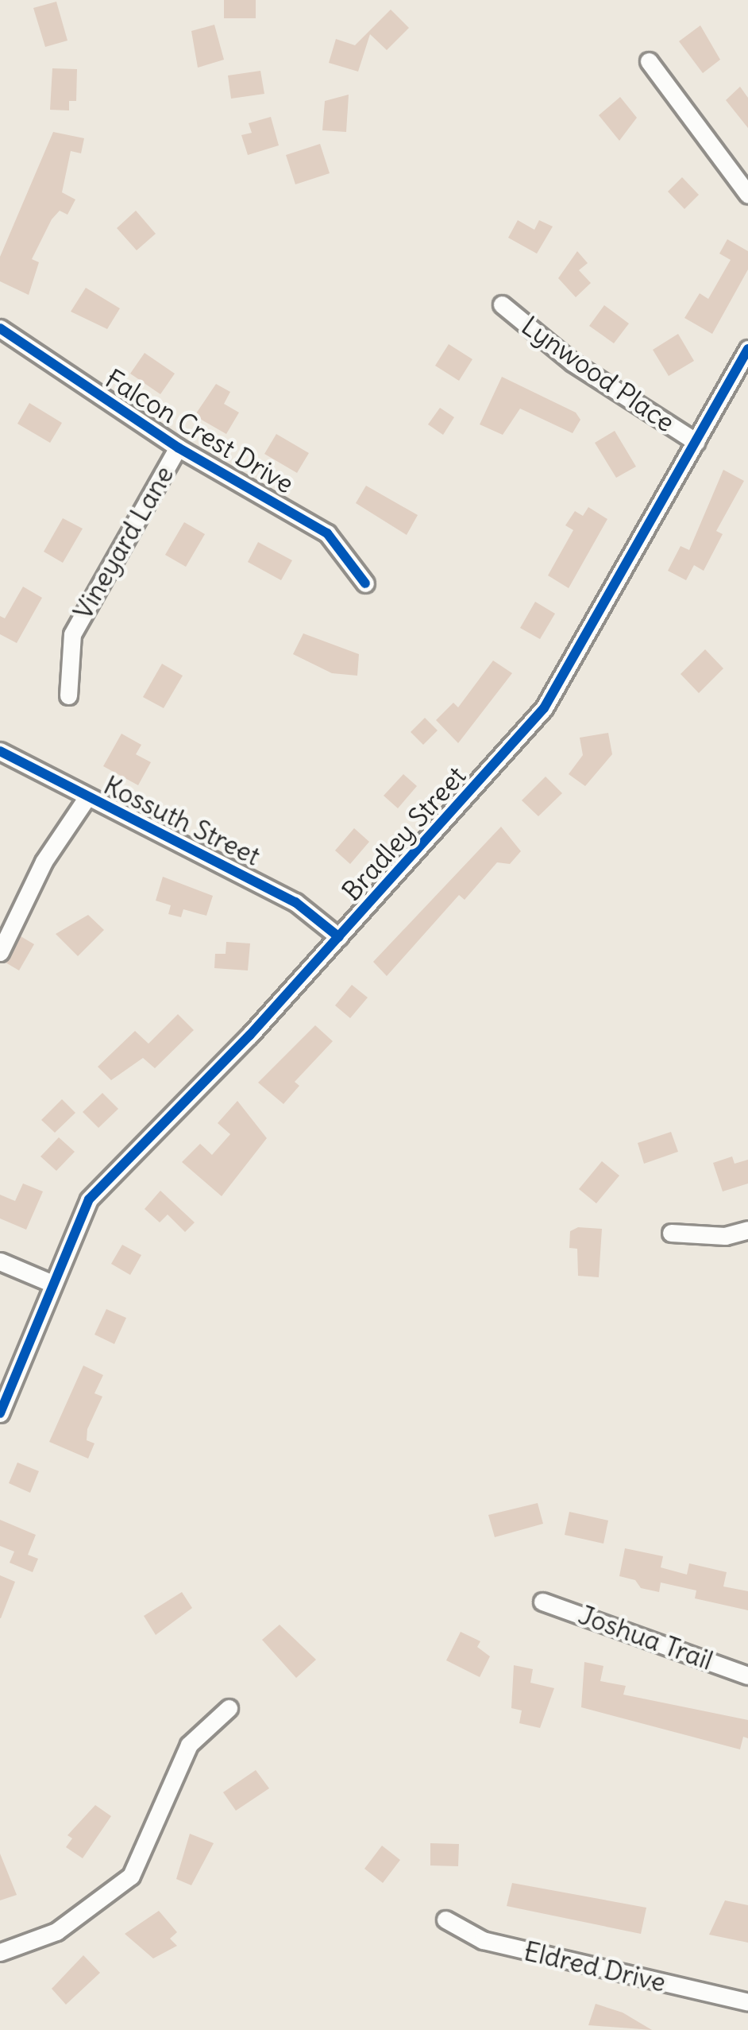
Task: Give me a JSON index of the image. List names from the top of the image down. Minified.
{"streets":{"street":["Lynwood Place","Falcon Crest Drive","Vineyard Lane","Kossuth Street","Bradley Street","Joshua Trail","Eldred Drive"]},"crossings":[["Lynwood Place","Bradley Street"],["Falcon Crest Drive","Vineyard Lane"],["Kossuth Street","Bradley Street"]]}
